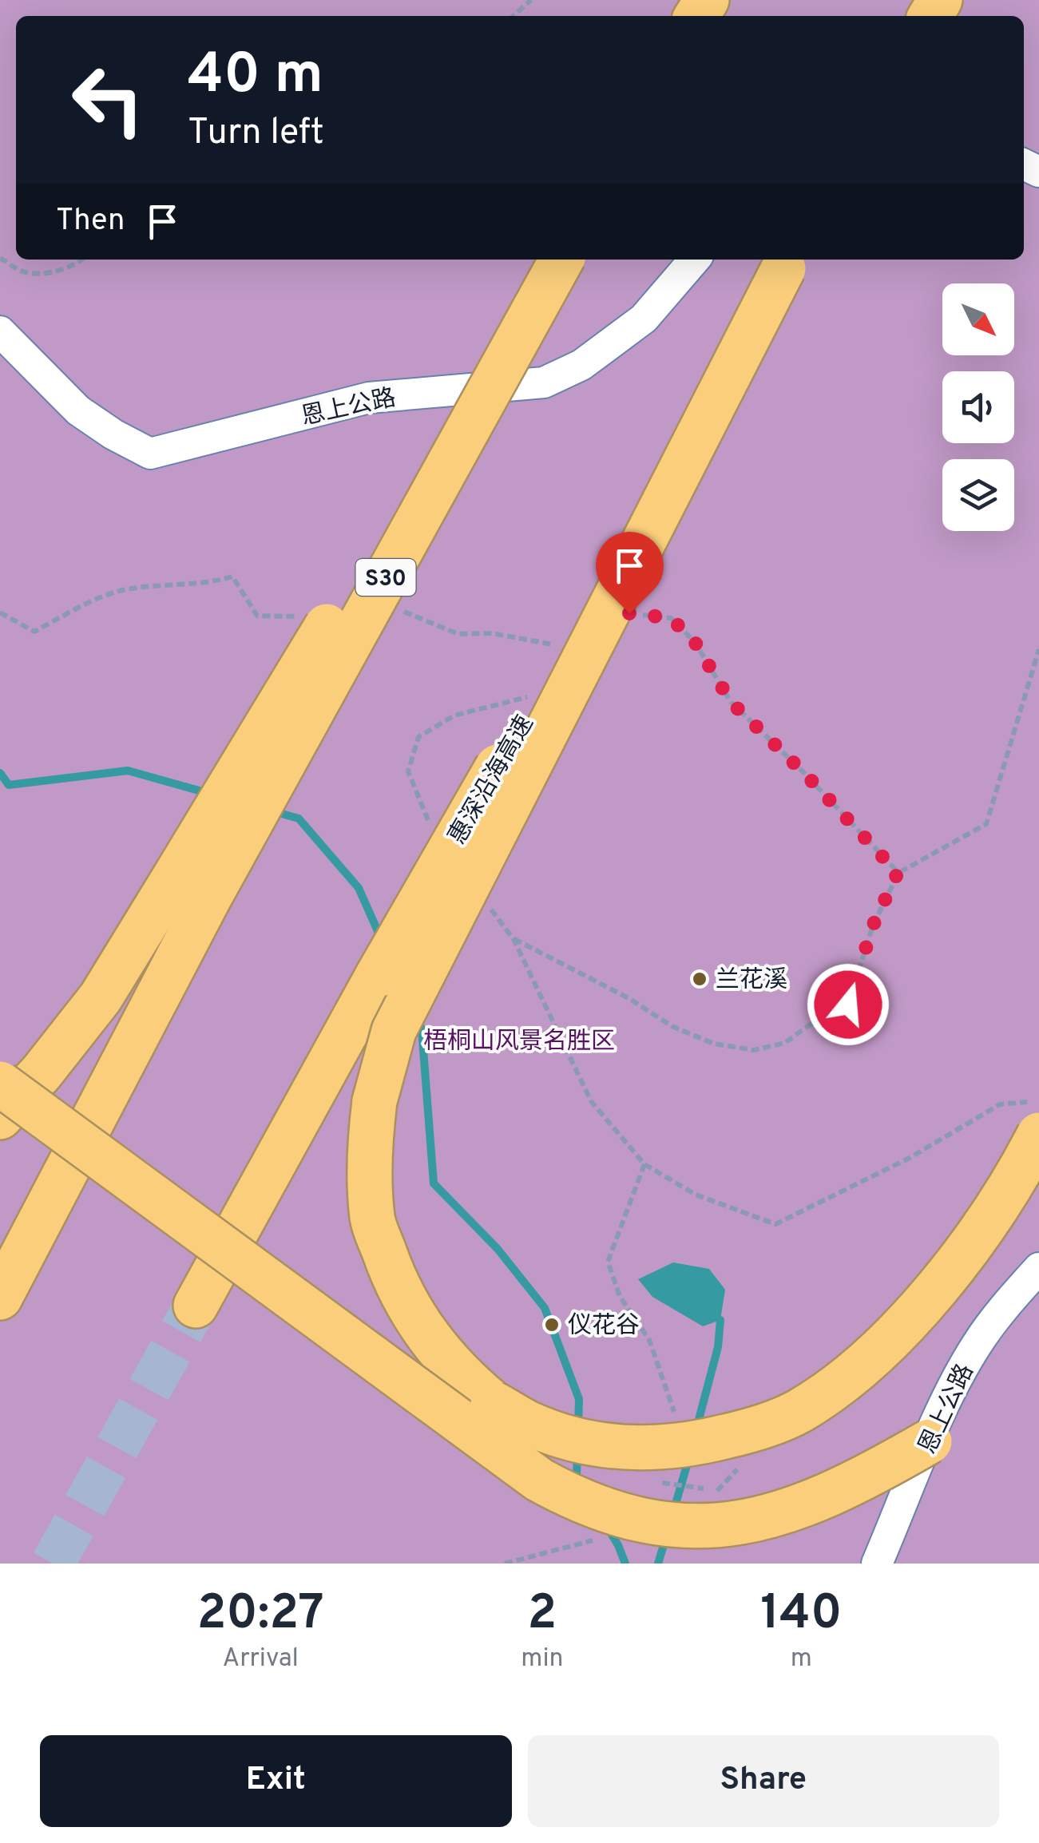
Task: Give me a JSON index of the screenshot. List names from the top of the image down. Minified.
{"streets":{"highway":["S30","惠深沿海高速"],"street":["恩上公路"]},"parks":["梧桐山风景名胜区"],"places":["兰花溪","仪花谷"],"north":"bottom right","page":{"turn":["40 m","Turn left"],"then":"Then","eta":["20:27","Arrival","2","min","140","m"],"buttons":["Exit","Share"]}}
